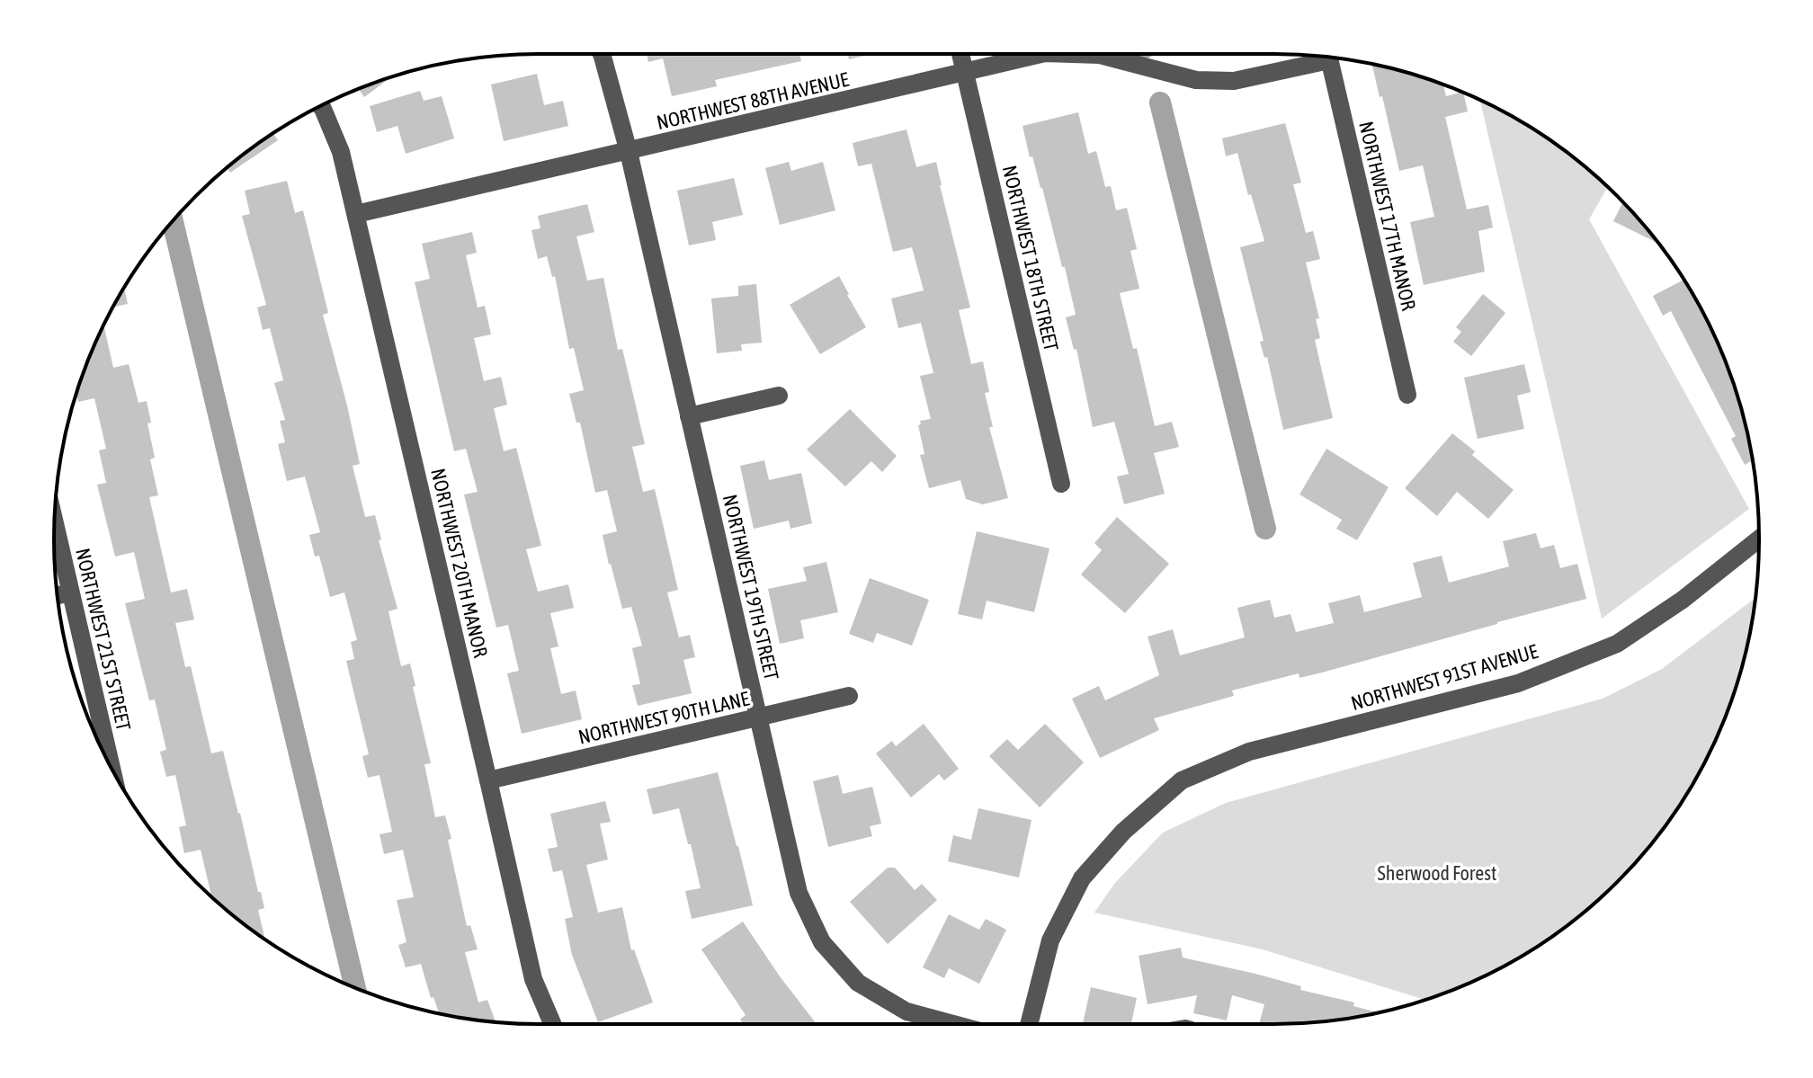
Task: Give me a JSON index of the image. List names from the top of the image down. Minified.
{"streets":{"street":["NORTHWEST 88TH AVENUE","NORTHWEST 17TH MANOR","NORTHWEST 18TH STREET","NORTHWEST 20TH MANOR","NORTHWEST 19TH STREET","NORTHWEST 21ST STREET","NORTHWEST 91ST AVENUE","NORTHWEST 90TH LANE"]},"crossings":[["NORTHWEST 88TH AVENUE","NORTHWEST 18TH STREET"],["NORTHWEST 88TH AVENUE","NORTHWEST 20TH MANOR"],["NORTHWEST 88TH AVENUE","NORTHWEST 19TH STREET"],["NORTHWEST 20TH MANOR","NORTHWEST 90TH LANE"],["NORTHWEST 19TH STREET","NORTHWEST 90TH LANE"]],"parks":["Sherwood Forest"]}
